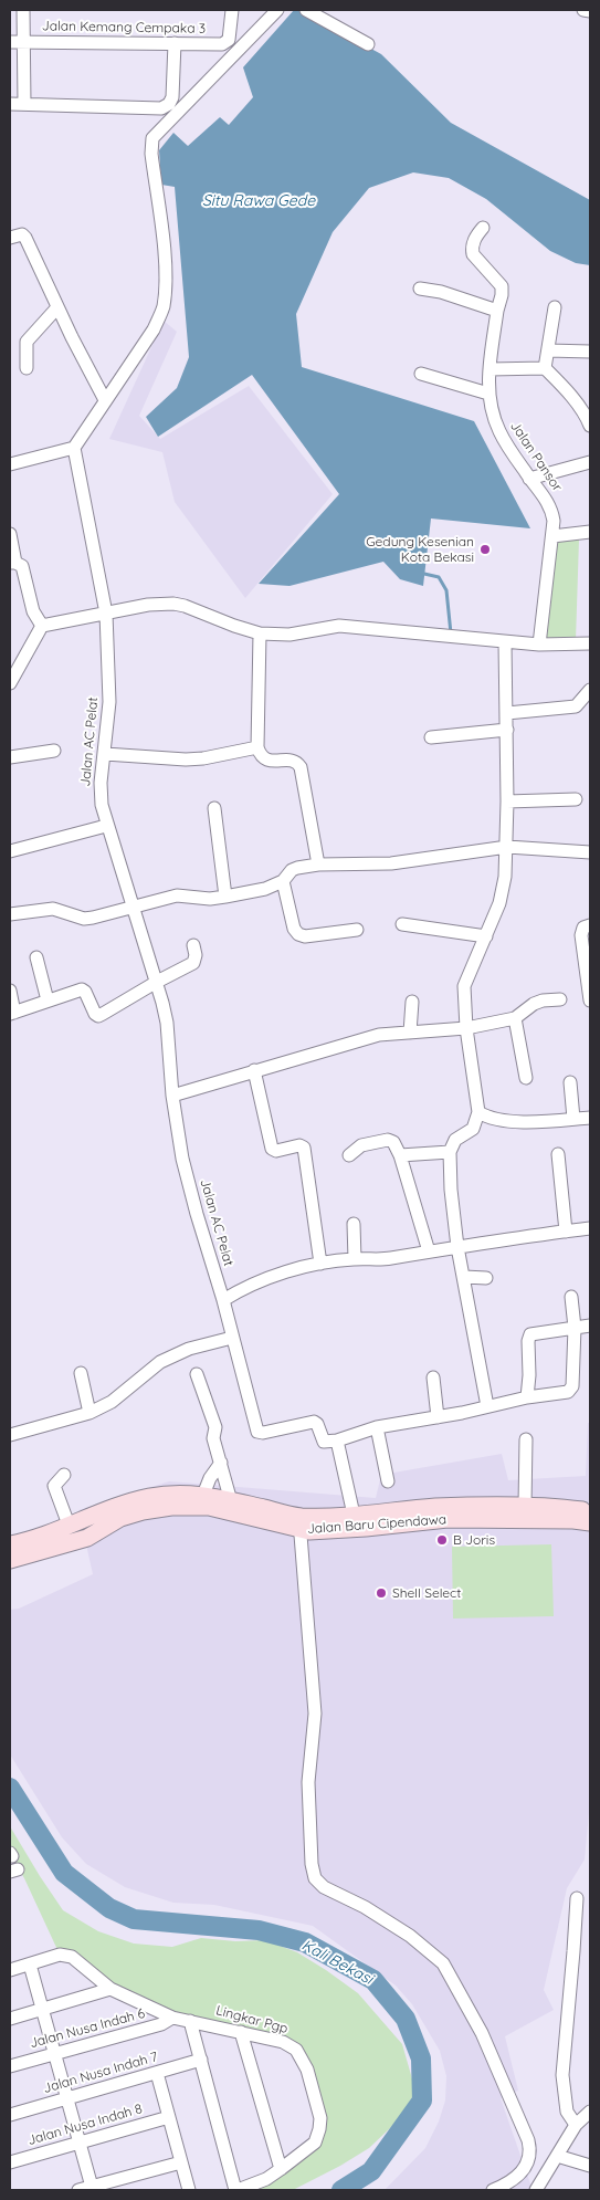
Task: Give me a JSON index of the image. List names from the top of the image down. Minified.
{"streets":{"main road":["Jalan Baru Cipendawa"],"street":["Jalan Kemang Cempaka 3","Jalan Pansor","Jalan AC Pelat","Lingkar Pgp","Jalan Nusa Indah 6","Jalan Nusa Indah 7","Jalan Nusa Indah 8"]},"crossings":[["Lingkar Pgp","Jalan Nusa Indah 6"]],"water":["Situ Rawa Gede","Kali Bekasi"],"places":["Gedung Kesenian Kota Bekasi","B Joris","Shell Select"]}
